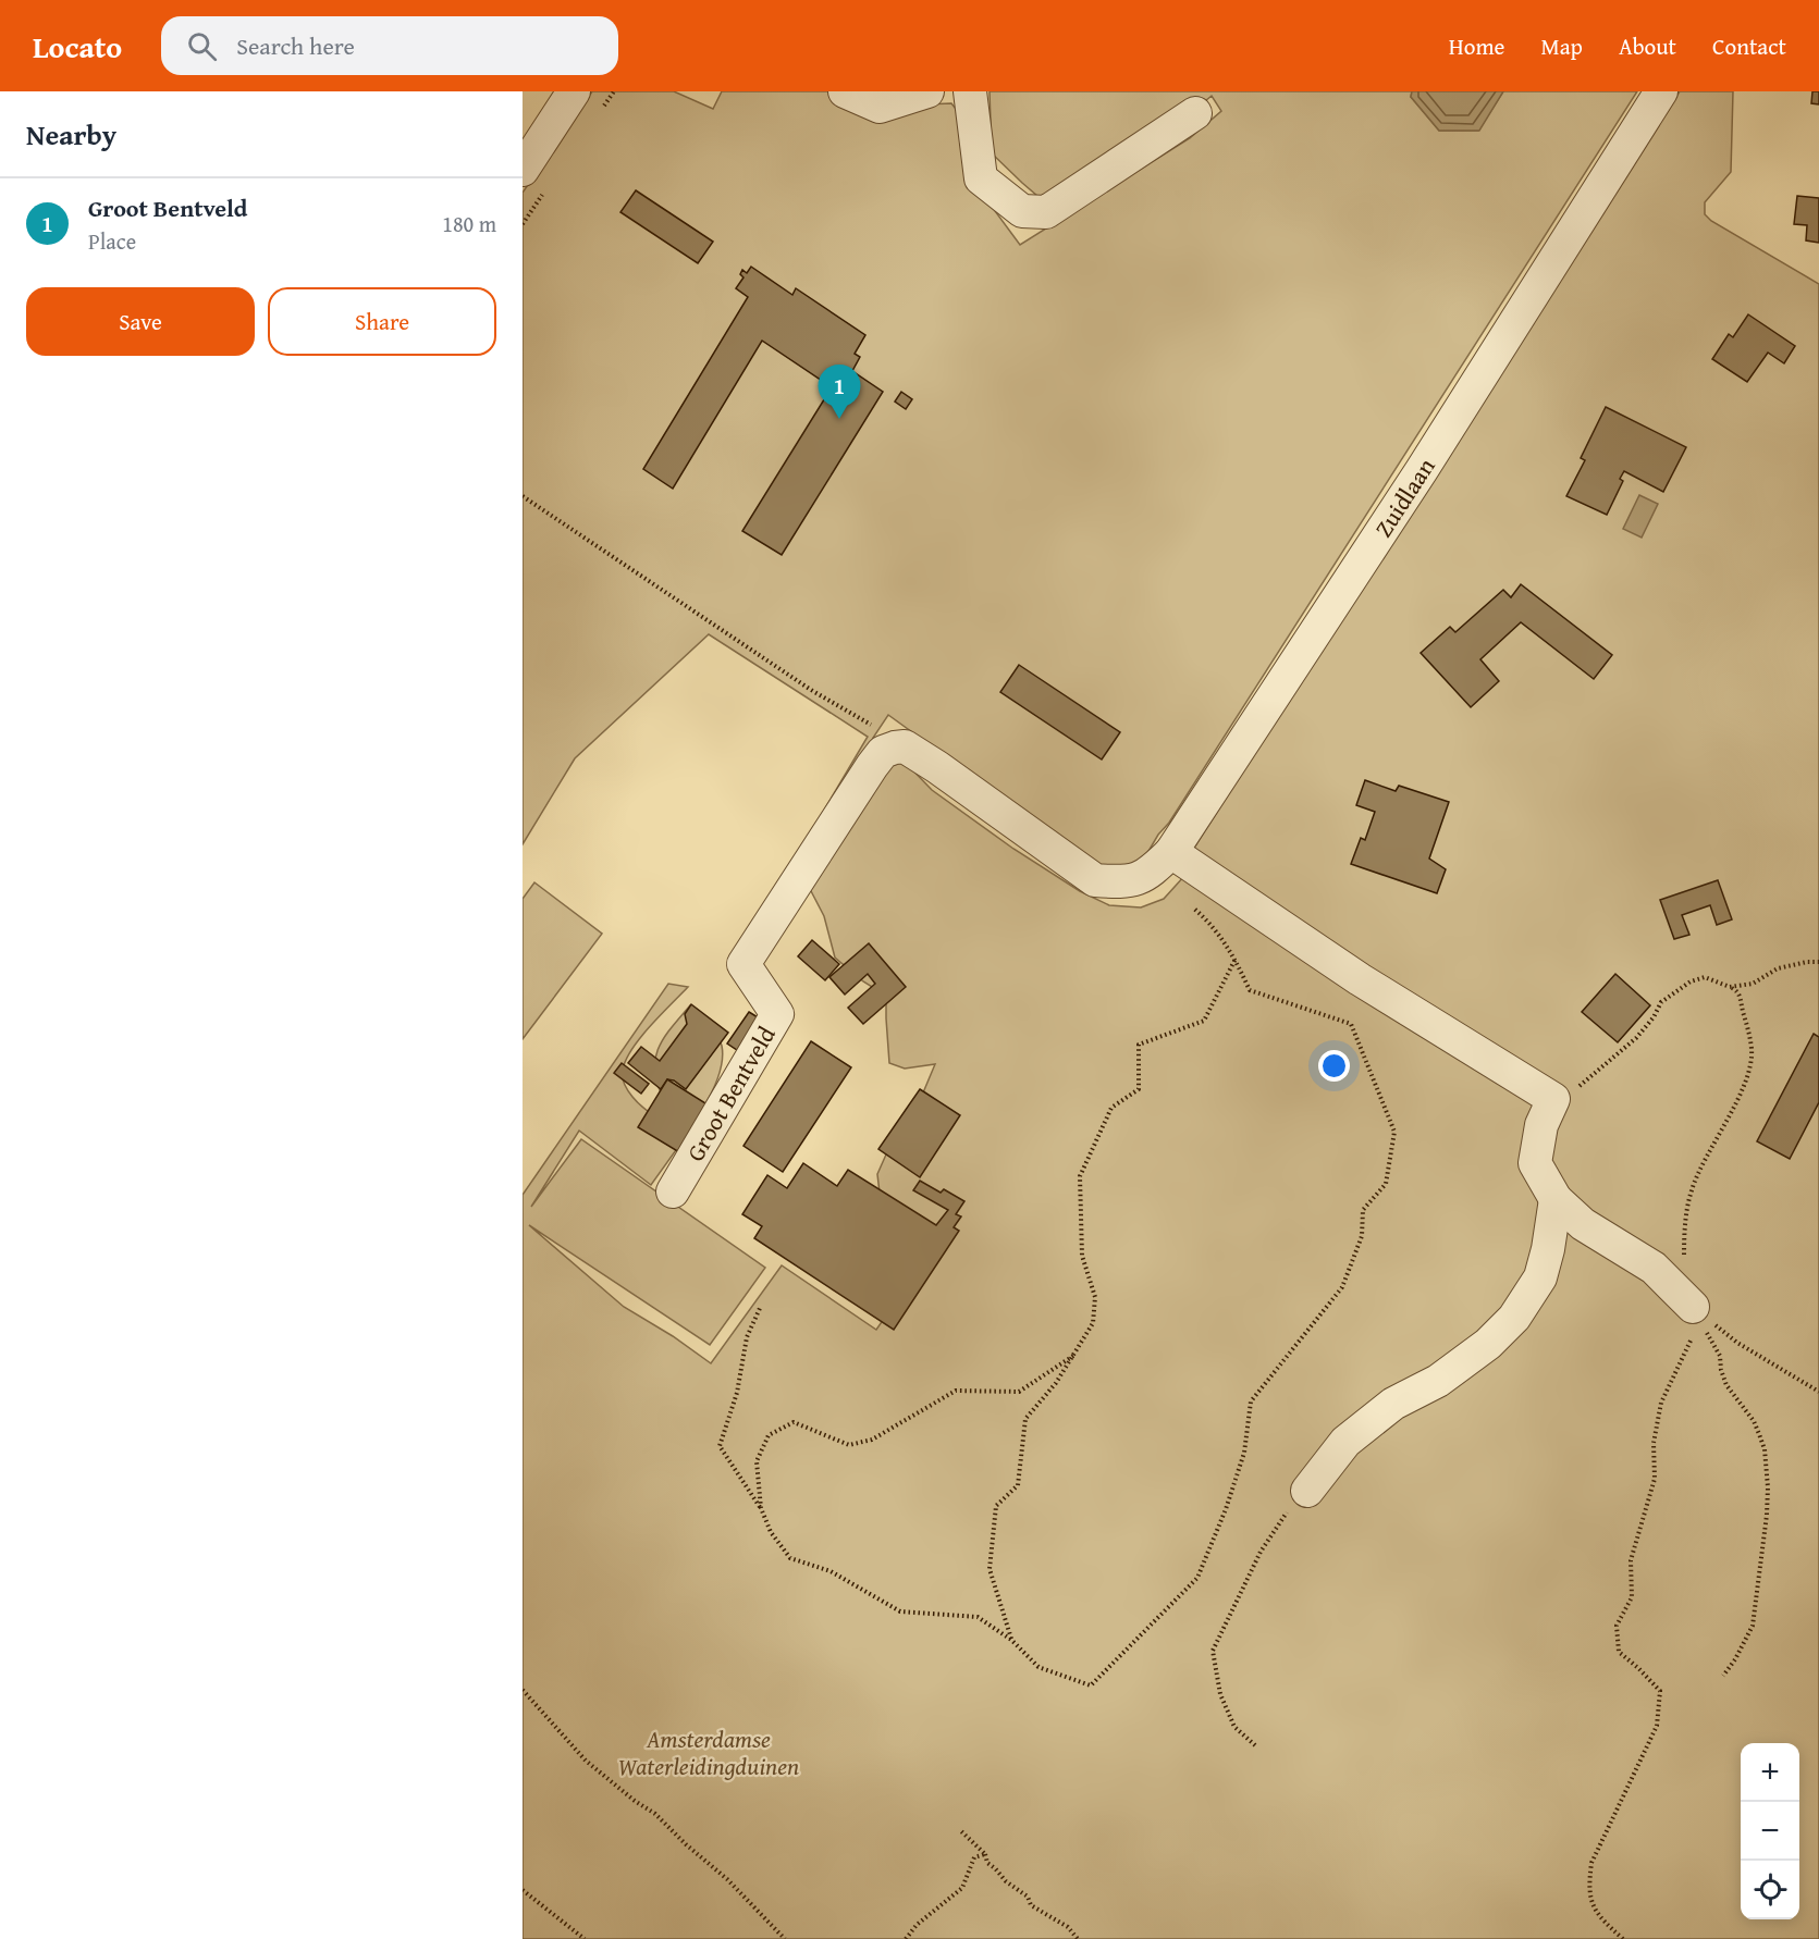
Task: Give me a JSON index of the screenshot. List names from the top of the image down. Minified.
{"streets":{"street":["Zuidlaan","Groot Bentveld"]},"parks":["Amsterdamse Waterleidingduinen"],"page":{"header":"Locato","search":"Search here","nav":["Home","Map","About","Contact"],"heading":"Nearby","list":[{"mark":"1","name":"Groot Bentveld","note":"Place","value":"180 m"}],"buttons":["Save","Share"],"pins":"1","map_buttons":["+","−"]}}
